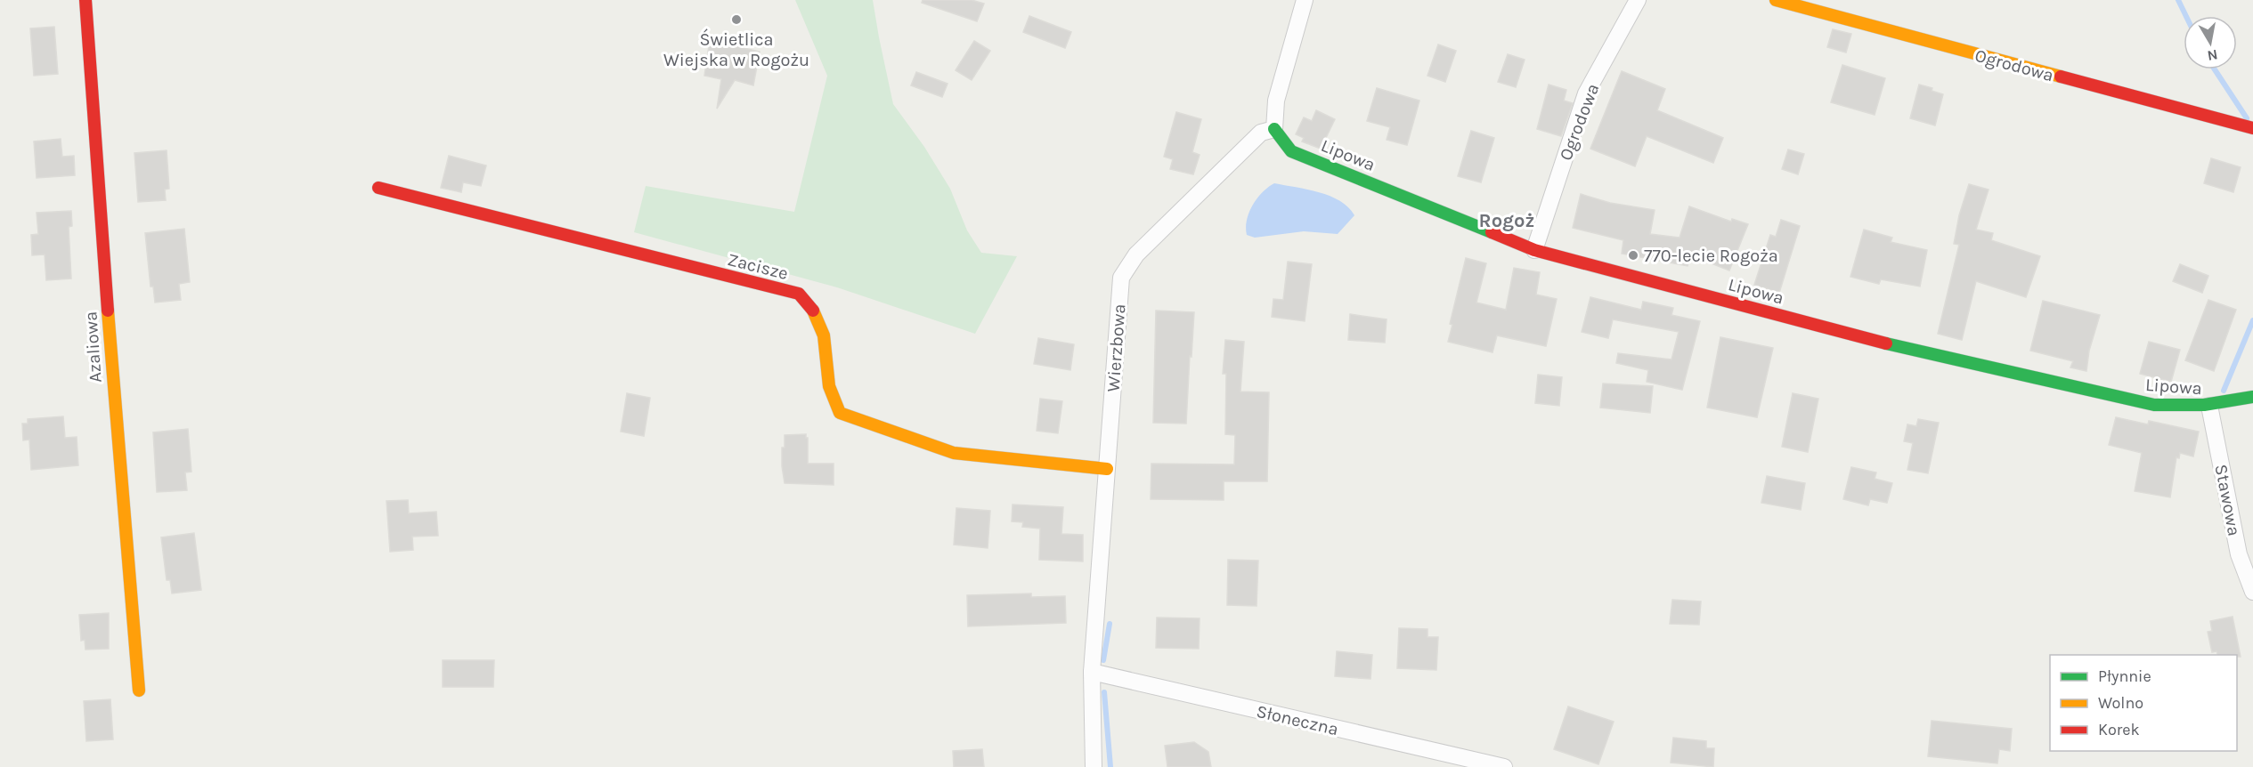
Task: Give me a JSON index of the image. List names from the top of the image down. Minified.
{"streets":{"street":["Ogrodowa","Lipowa","Zacisze","Azaliowa","Wierzbowa","Stawowa","Słoneczna"]},"crossings":[["Ogrodowa","Lipowa"],["Lipowa","Wierzbowa"],["Lipowa","Stawowa"],["Zacisze","Wierzbowa"],["Wierzbowa","Słoneczna"]],"districts":["Rogoż"],"places":["Świetlica Wiejska w Rogożu","770-lecie Rogoża"],"legend":["Płynnie","Wolno","Korek"],"north":"bottom"}
